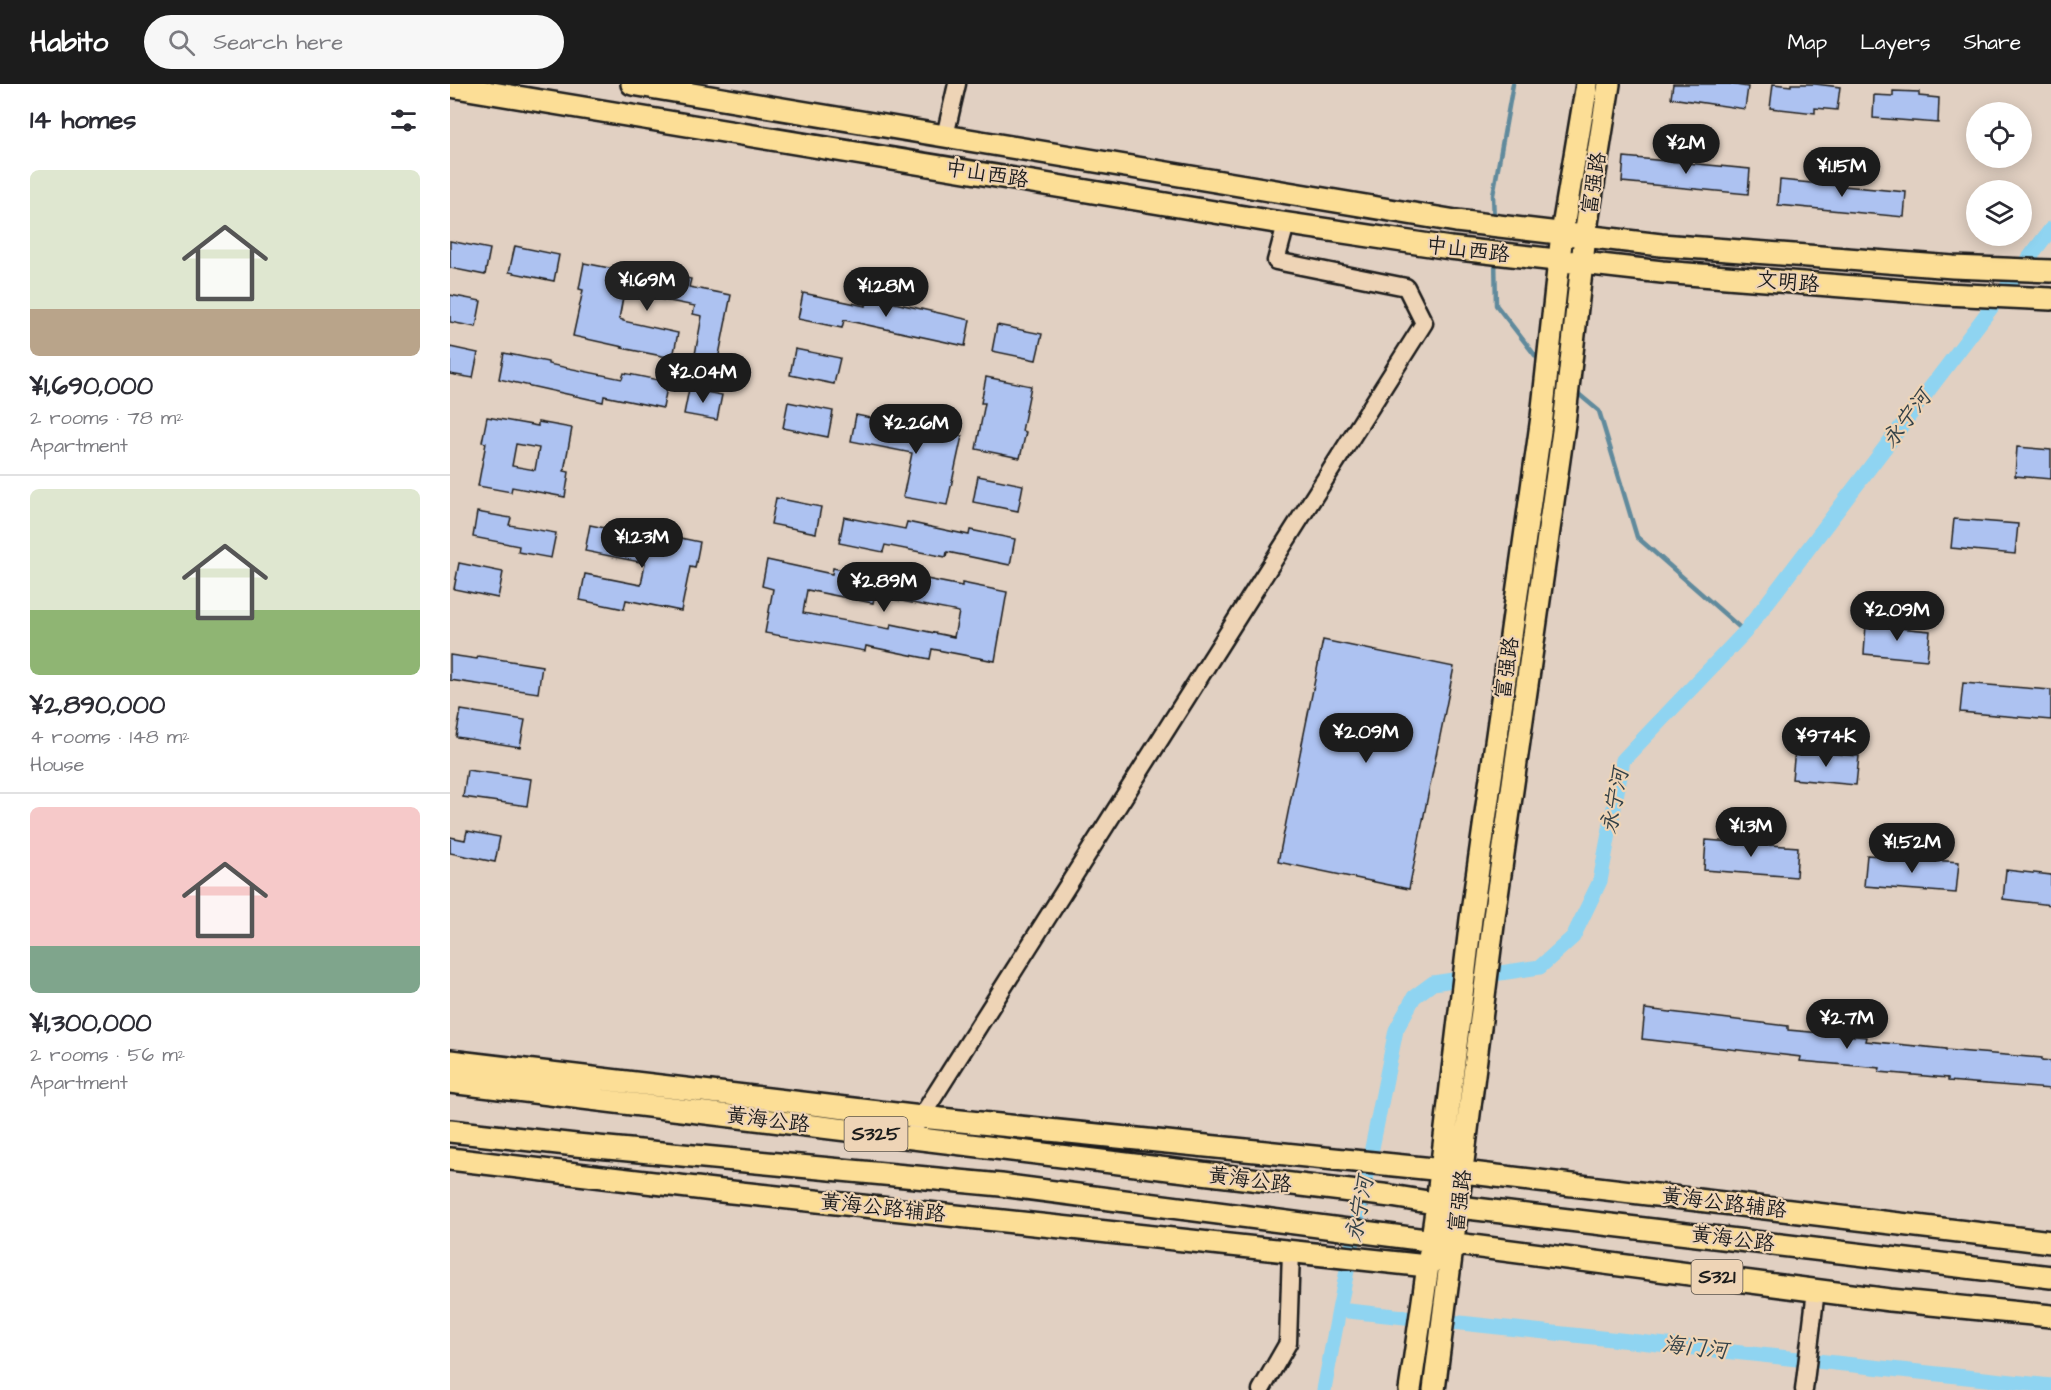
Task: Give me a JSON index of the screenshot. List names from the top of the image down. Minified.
{"streets":{"main road":["中山西路","富强路","文明路","黄海公路","S325","黄海公路辅路","S321"]},"crossings":[["中山西路","文明路"],["富强路","文明路"],["富强路","黄海公路"],["富强路","黄海公路辅路"]],"water":["永宁河","海门河"],"page":{"header":"Habito","search":"Search here","nav":["Map","Layers","Share"],"heading":"14 homes","price":["¥2M","¥1.15M","¥1.69M","¥1.28M","¥2.04M","¥2.26M","¥1.23M","¥2.89M","¥2.09M","¥2.09M","¥974K","¥1.3M","¥1.52M","¥2.7M"],"list":[{"name":"¥1,690,000","note":"2 rooms · 78 m² · Apartment"},{"name":"¥2,890,000","note":"4 rooms · 148 m² · House"},{"name":"¥1,300,000","note":"2 rooms · 56 m² · Apartment"}]}}
